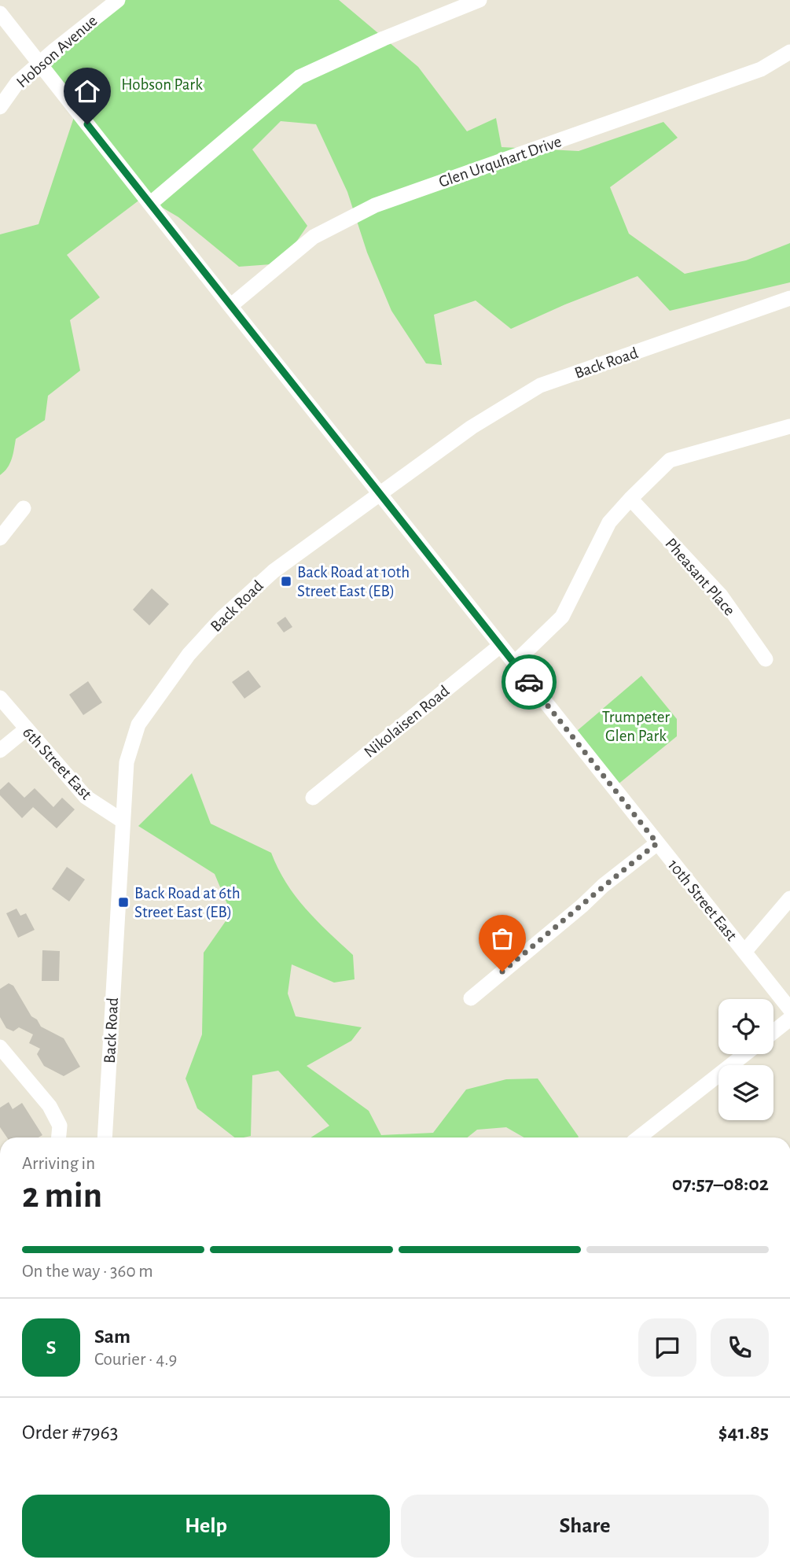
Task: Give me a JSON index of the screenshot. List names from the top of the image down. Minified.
{"streets":{"street":["Hobson Avenue","Glen Urquhart Drive","Back Road","Pheasant Place","Nikolaisen Road","6th Street East","10th Street East"]},"crossings":[["Hobson Avenue","10th Street East"],["Glen Urquhart Drive","10th Street East"],["Back Road","6th Street East"],["Back Road","10th Street East"],["Nikolaisen Road","10th Street East"]],"parks":["Hobson Park","Trumpeter Glen Park"],"places":{"transit":["Back Road at 10th Street East (EB)","Back Road at 6th Street East (EB)"]},"page":{"heading":["2 min","Arriving in","07:57–08:02"],"panel":["Sam","Courier · 4.9","Order #7963","$41.85"],"bar":"On the way · 360 m","round":"S","buttons":["Help","Share"]}}
